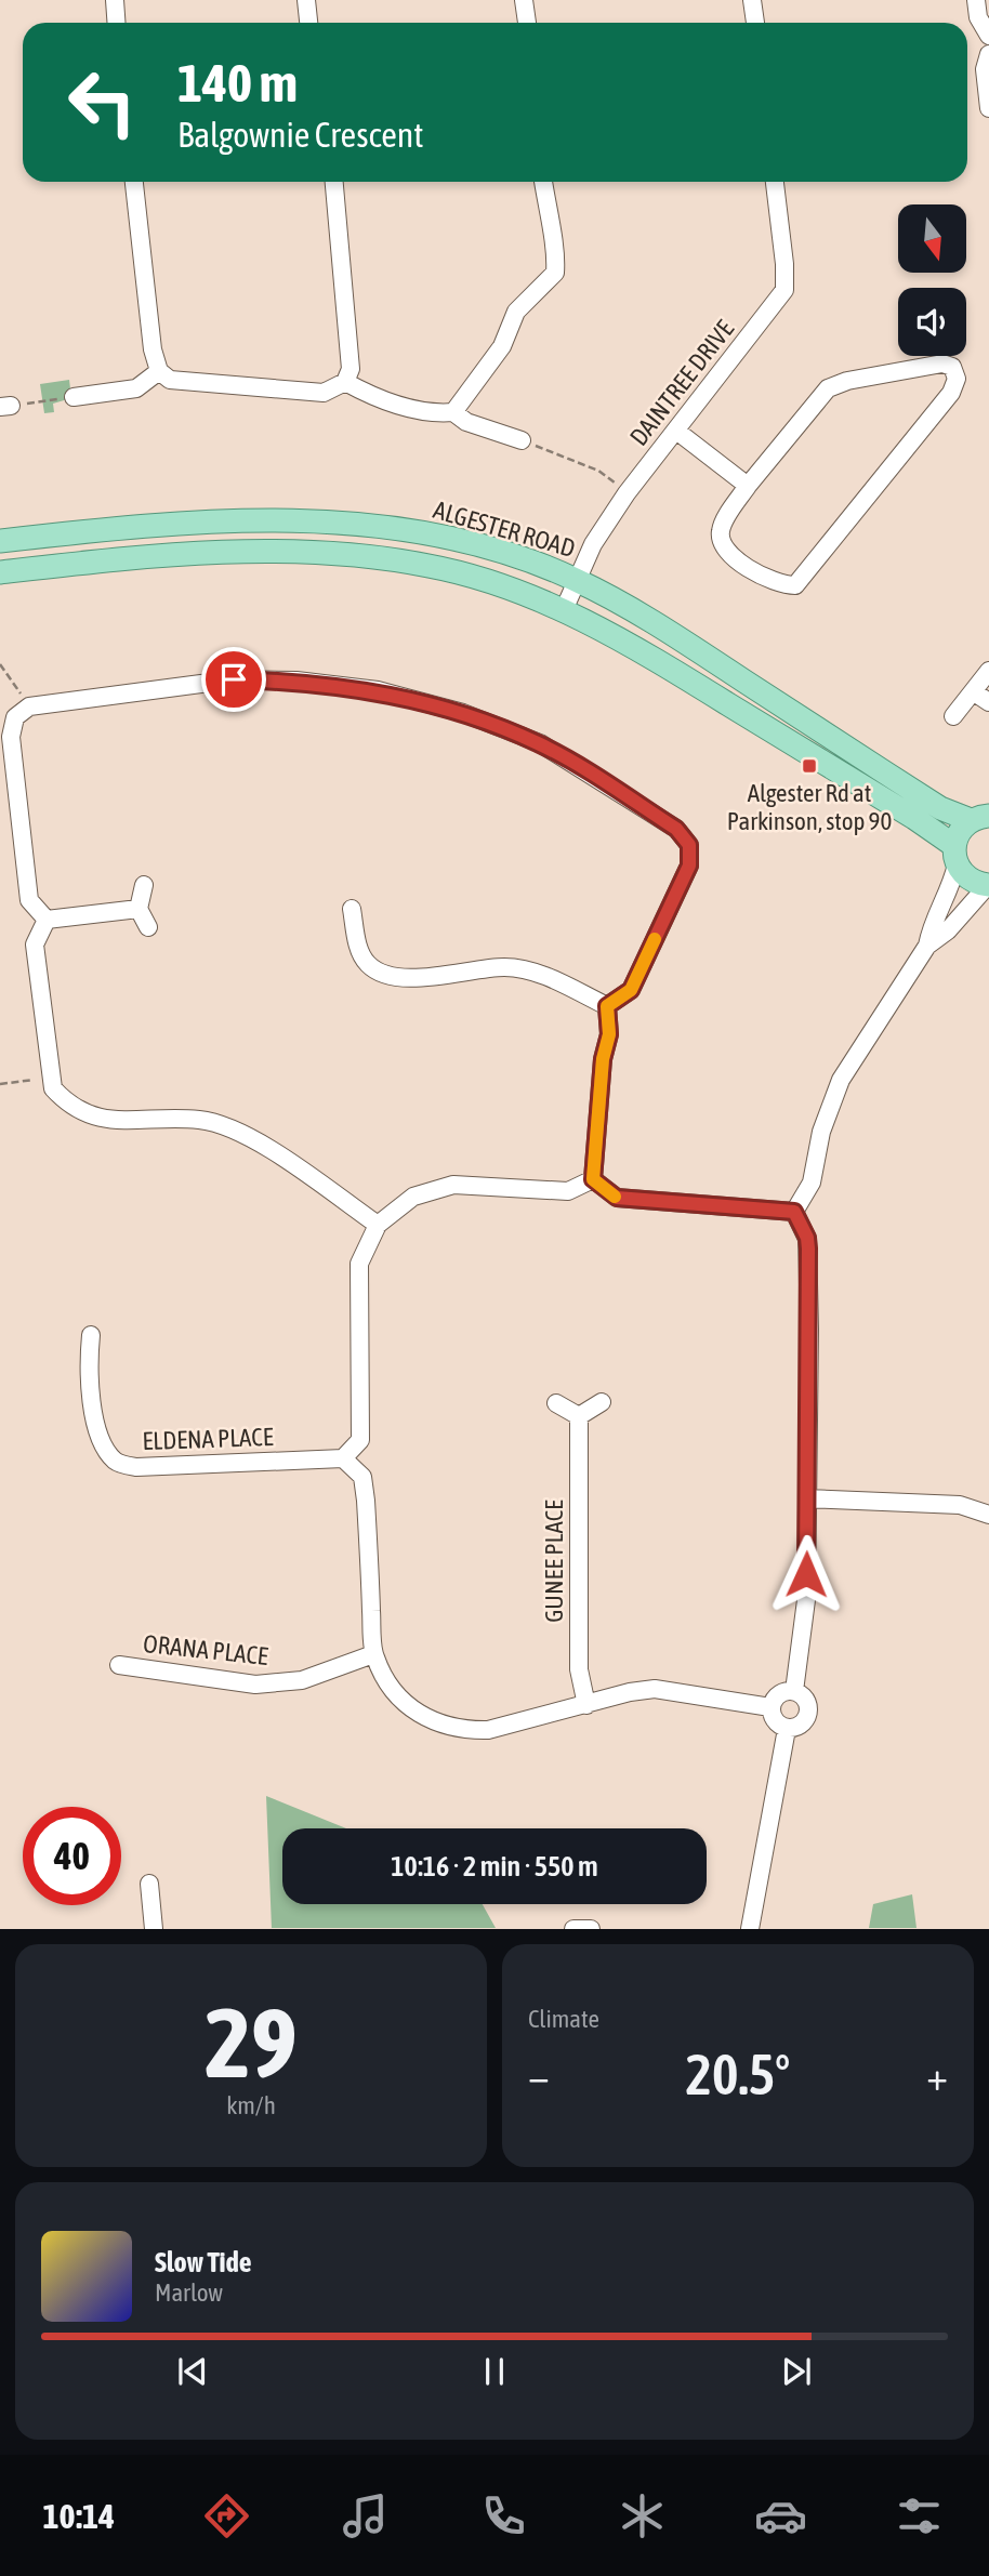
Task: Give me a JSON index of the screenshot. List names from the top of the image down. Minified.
{"streets":{"main road":["ALGESTER ROAD"],"street":["DAINTREE DRIVE","ELDENA PLACE","GUNEE PLACE","ORANA PLACE"]},"crossings":[["DAINTREE DRIVE","ALGESTER ROAD"]],"places":{"transit":["Algester Rd at Parkinson, stop 90"]},"north":"bottom","page":{"turn":["140 m","Balgownie Crescent"],"limit":"40","trip":"10:16 · 2 min · 550 m","tile":[["29","km/h"],"Climate"],"heat":["−","20.5°","+"],"song":["Slow Tide","Marlow"],"tabs":"10:14"}}
